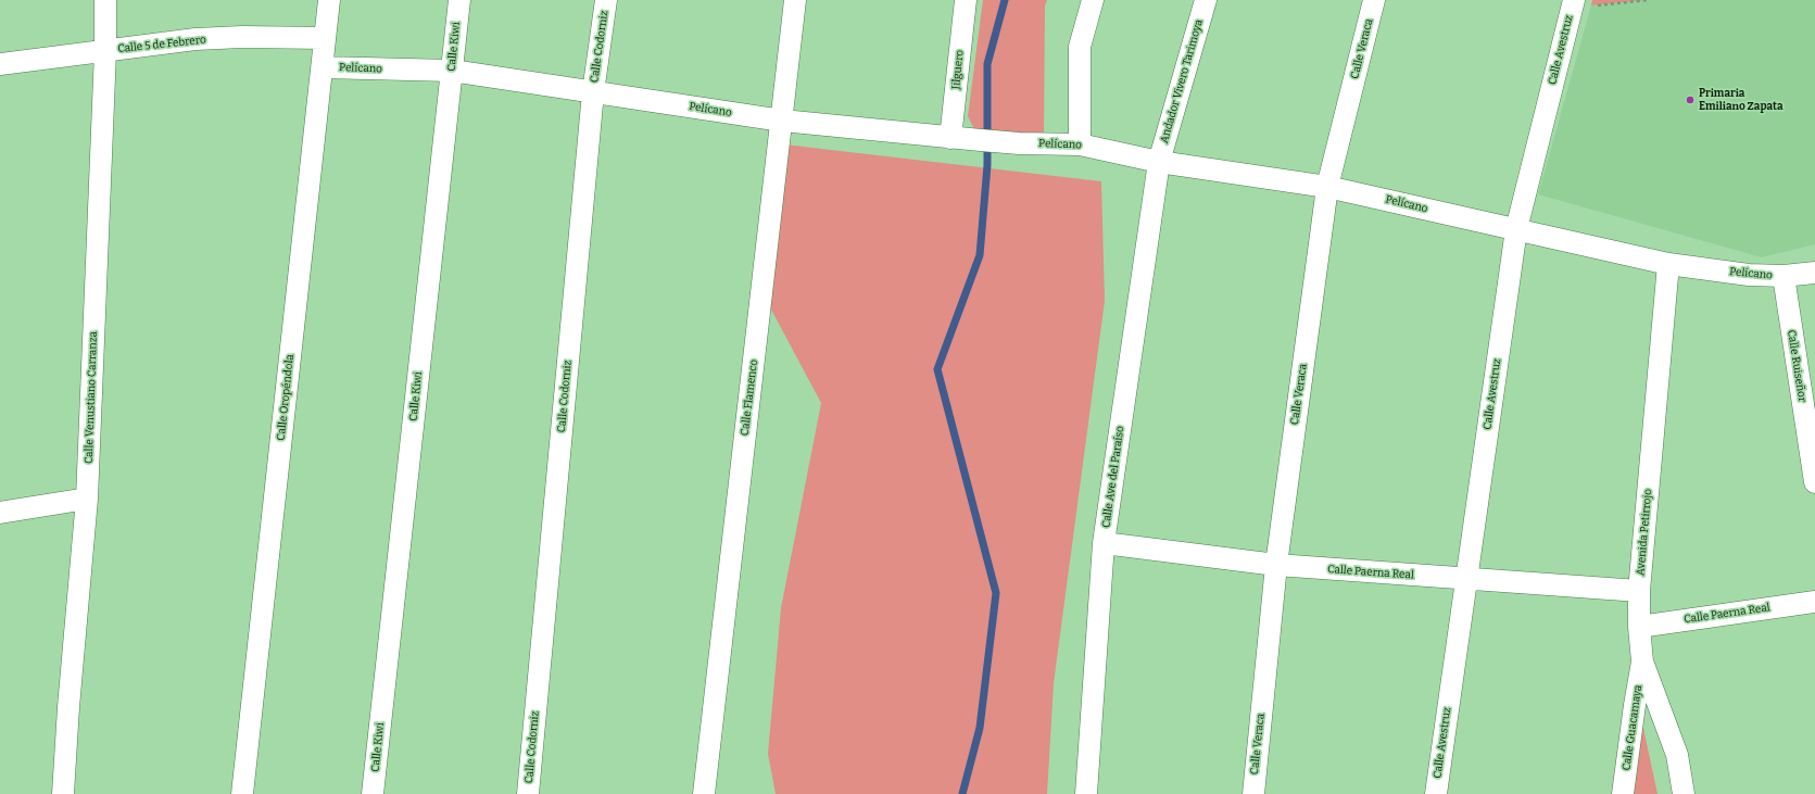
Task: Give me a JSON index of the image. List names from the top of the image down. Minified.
{"streets":{"street":["Calle 5 de Febrero","Calle Kiwi","Calle Codorniz","Calle Veraca","Calle Avestruz","Pelícano","Jilguero","Andador Vivero Tarimoya","Calle Ruiseñor","Calle Venustiano Carranza","Calle Oropéndola","Calle Flamenco","Calle Ave del Paraíso","Avenida Petirrojo","Calle Paerna Real","Calle Guacamaya"]},"crossings":[["Calle 5 de Febrero","Calle Venustiano Carranza"],["Calle 5 de Febrero","Calle Oropéndola"],["Calle Kiwi","Pelícano"],["Calle Codorniz","Pelícano"],["Calle Veraca","Pelícano"],["Calle Veraca","Calle Paerna Real"],["Calle Avestruz","Pelícano"],["Calle Avestruz","Calle Paerna Real"],["Pelícano","Jilguero"],["Pelícano","Andador Vivero Tarimoya"],["Pelícano","Calle Ruiseñor"],["Pelícano","Calle Oropéndola"],["Pelícano","Calle Flamenco"],["Pelícano","Calle Ave del Paraíso"],["Pelícano","Avenida Petirrojo"],["Andador Vivero Tarimoya","Calle Ave del Paraíso"],["Calle Ave del Paraíso","Calle Paerna Real"],["Avenida Petirrojo","Calle Paerna Real"],["Avenida Petirrojo","Calle Guacamaya"]],"places":["Primaria Emiliano Zapata"]}
